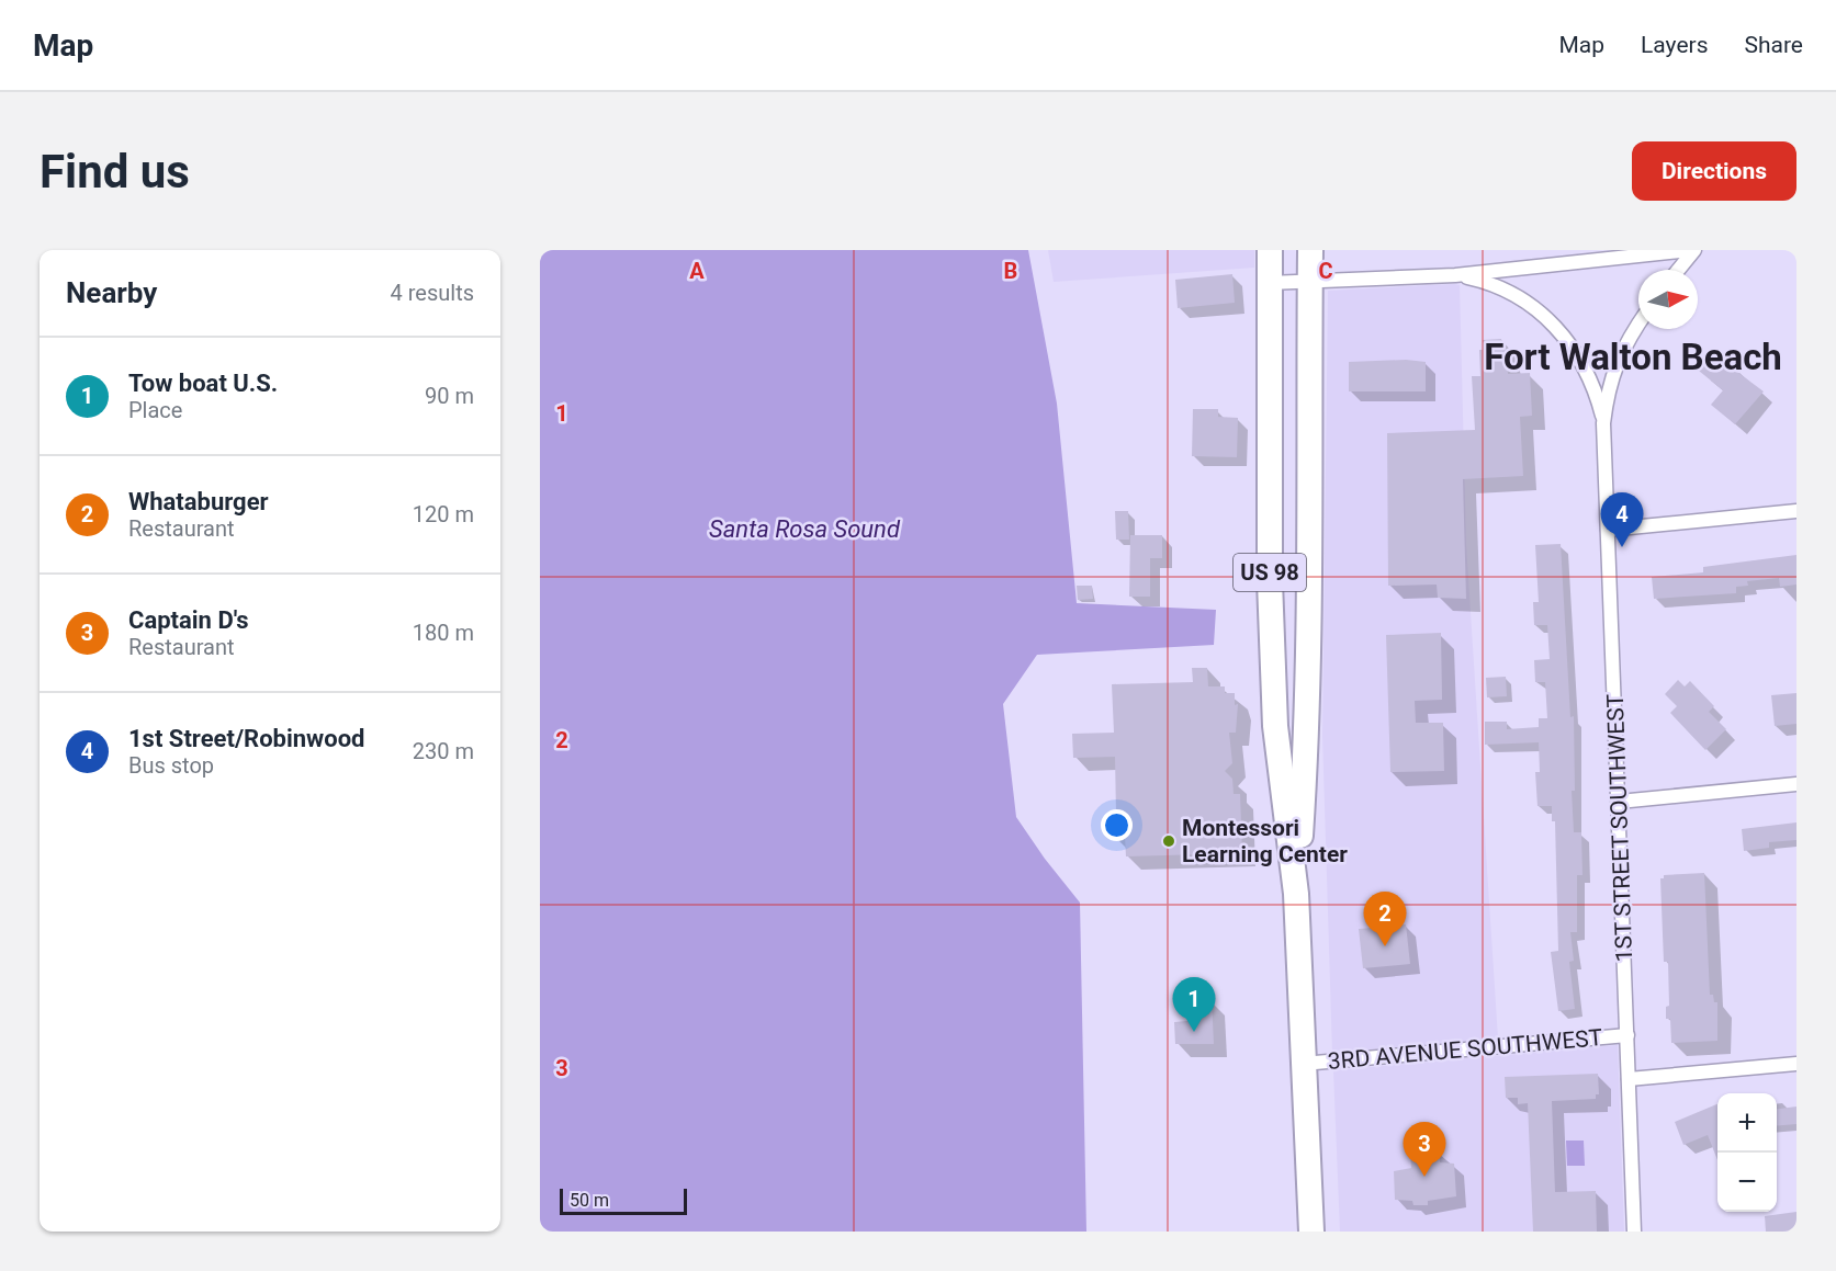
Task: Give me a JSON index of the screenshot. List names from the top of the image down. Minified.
{"streets":{"highway":["US 98"],"street":["1ST STREET SOUTHWEST","3RD AVENUE SOUTHWEST"]},"crossings":[["US 98","3RD AVENUE SOUTHWEST"],["1ST STREET SOUTHWEST","3RD AVENUE SOUTHWEST"]],"districts":["Fort Walton Beach"],"water":["Santa Rosa Sound"],"places":["Montessori Learning Center"],"scale_bar":"50 m","north":"right","page":{"header":"Map","nav":["Map","Layers","Share"],"buttons":"Directions","title":"Find us","heading":["Nearby","4 results"],"list":[{"mark":"1","name":"Tow boat U.S.","note":"Place","value":"90 m"},{"mark":"2","name":"Whataburger","note":"Restaurant","value":"120 m"},{"mark":"3","name":"Captain D's","note":"Restaurant","value":"180 m"},{"mark":"4","name":"1st Street/Robinwood","note":"Bus stop","value":"230 m"}],"pins":["4","2","1","3"],"map_buttons":["+","−"],"scale":"50 m"},"grid":{"columns":["A","B","C"],"rows":["1","2","3"]}}
